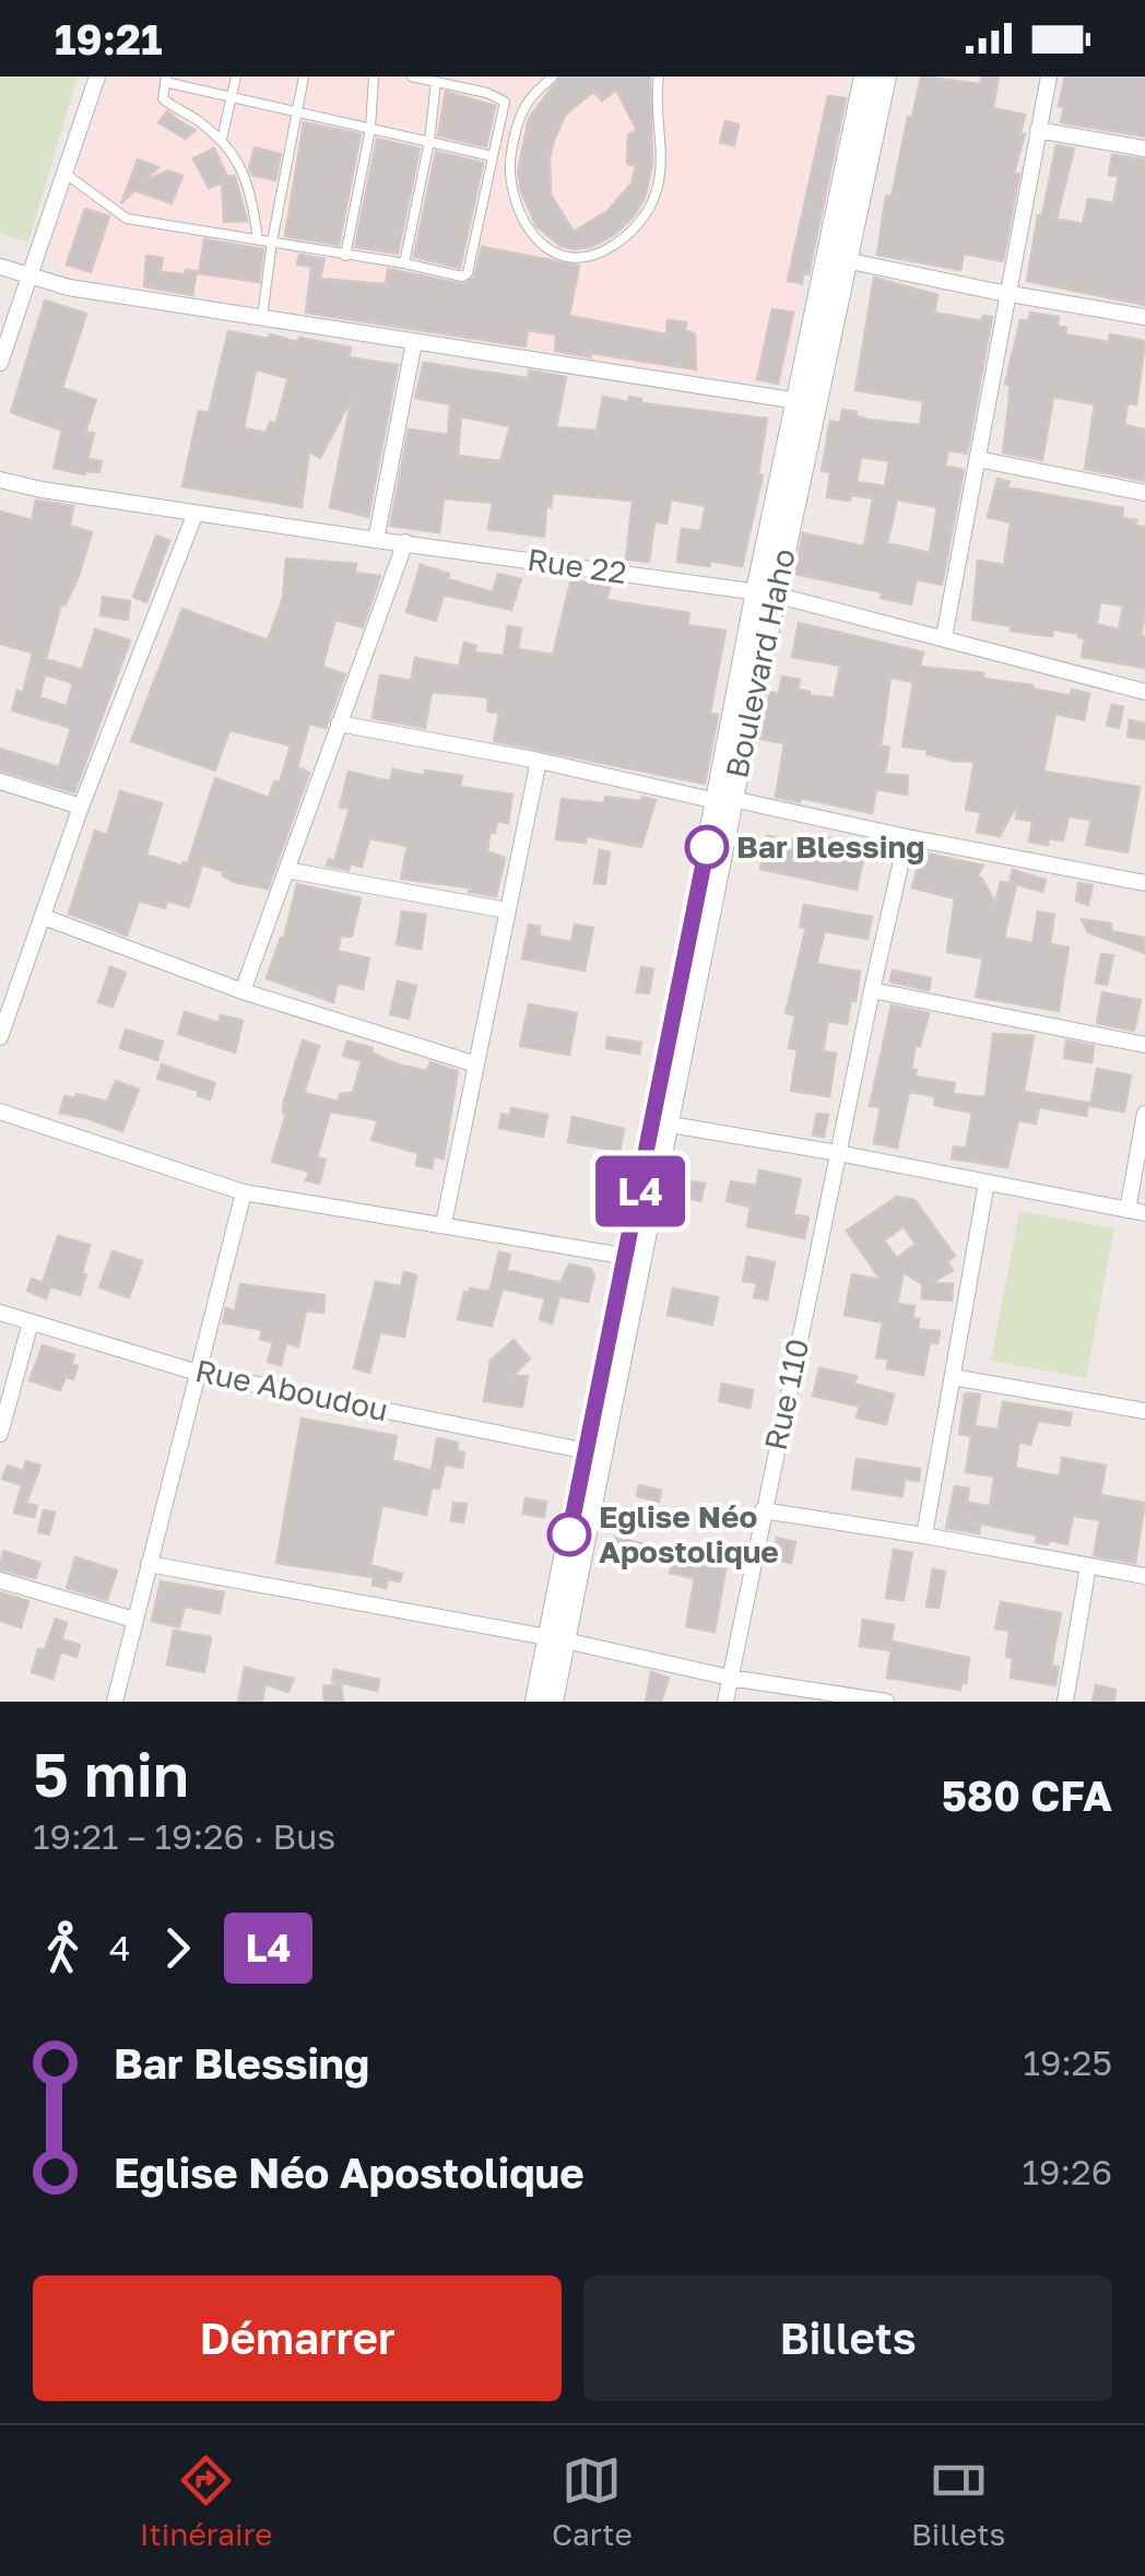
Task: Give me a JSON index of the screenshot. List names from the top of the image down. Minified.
{"streets":{"main road":["Boulevard Haho"],"street":["Rue 22","Rue Aboudou","Rue 110"]},"crossings":[["Rue 22","Boulevard Haho"],["Boulevard Haho","Rue Aboudou"]],"places":["Bar Blessing","Eglise Néo Apostolique"],"lines":["bus line L4"],"page":{"status":"19:21","on_map":"L4","heading":["5 min","19:21 – 19:26 · Bus","580 CFA"],"legs":["4","L4"],"list":[{"name":"Bar Blessing","value":"19:25"},{"name":"Eglise Néo Apostolique","value":"19:26"}],"buttons":["Démarrer","Billets"],"tabs":["Itinéraire","Carte","Billets"]}}
